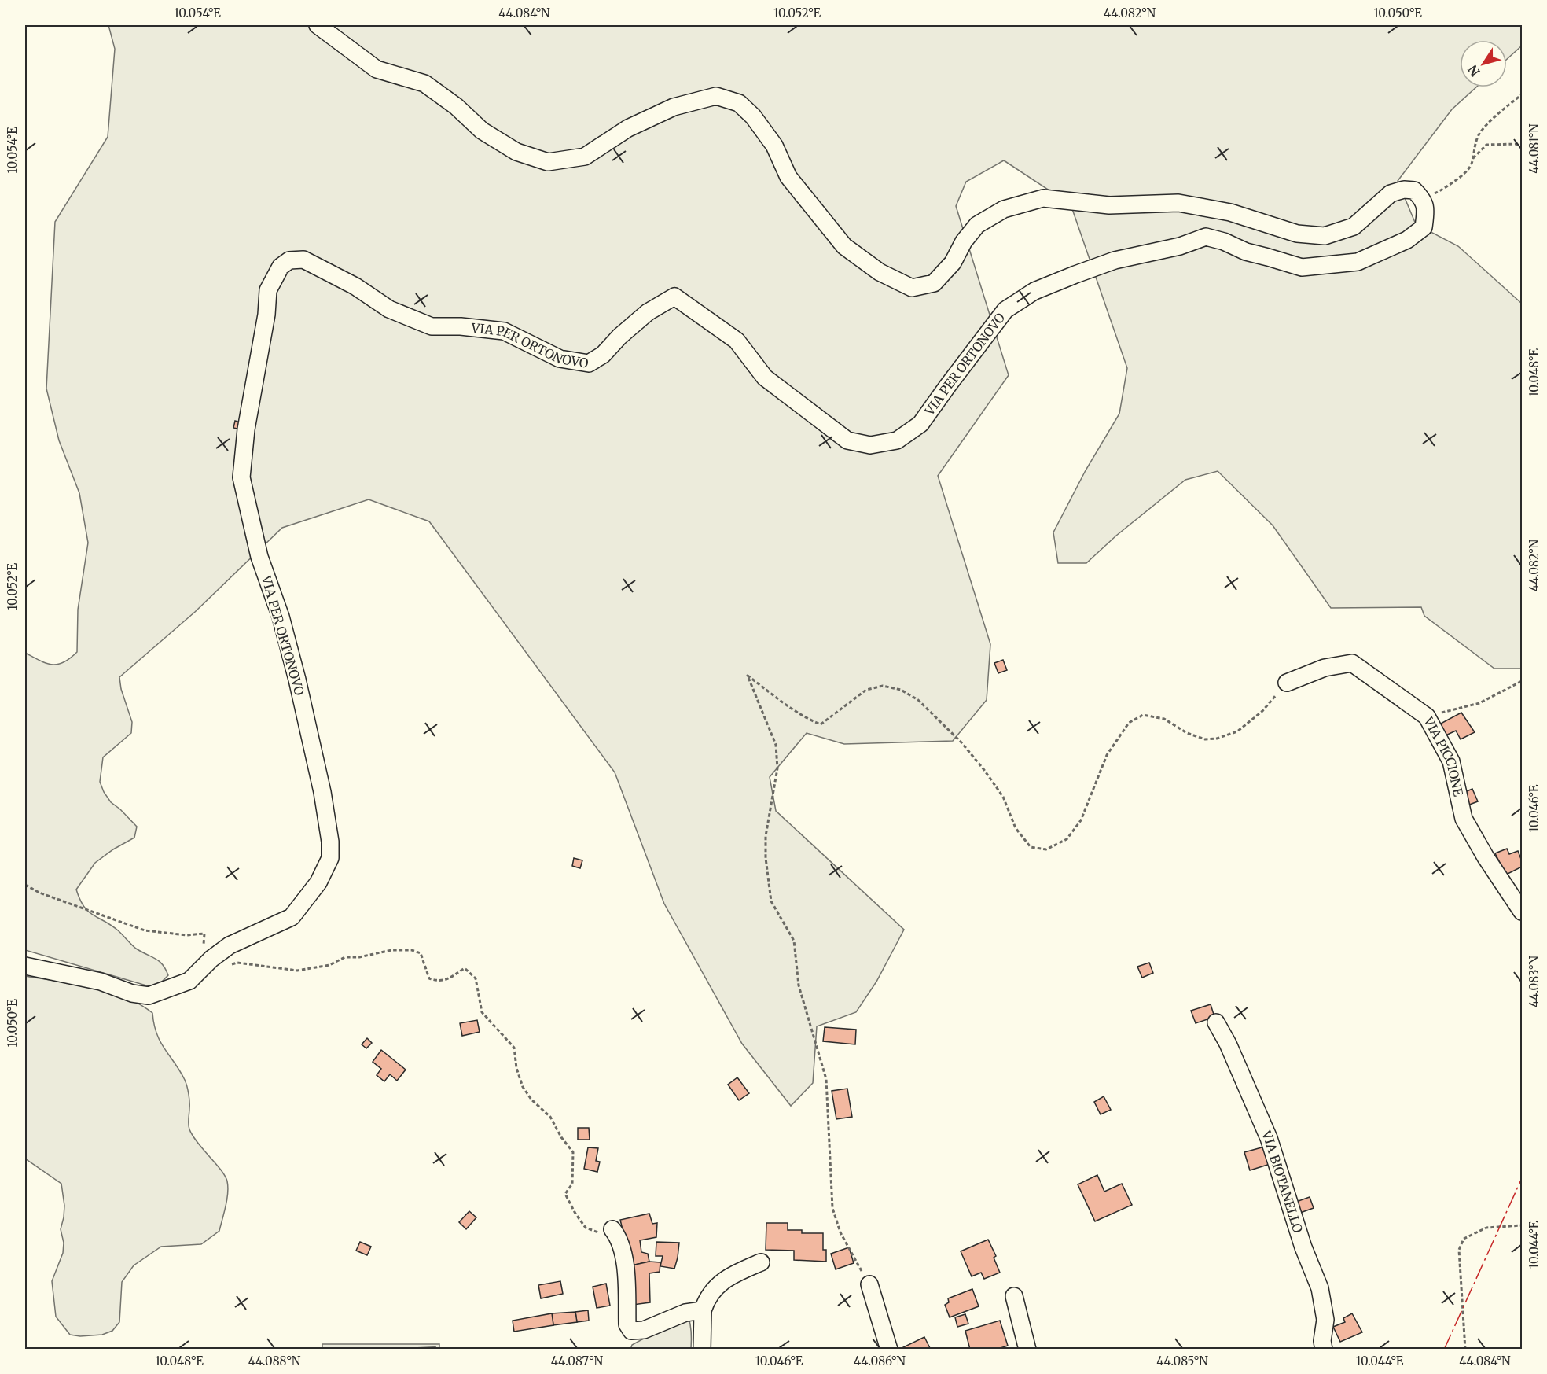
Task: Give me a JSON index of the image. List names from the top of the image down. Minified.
{"streets":{"street":["VIA PER ORTONOVO","VIA PICCIONE","VIA BIOTANELLO"]},"north":"bottom left","coordinates":["10.054°E","44.084°N","10.052°E","44.082°N","10.050°E","44.081°N","10.048°E","10.046°E","44.083°N","10.044°E","44.088°N","44.087°N","44.086°N","44.085°N"]}
